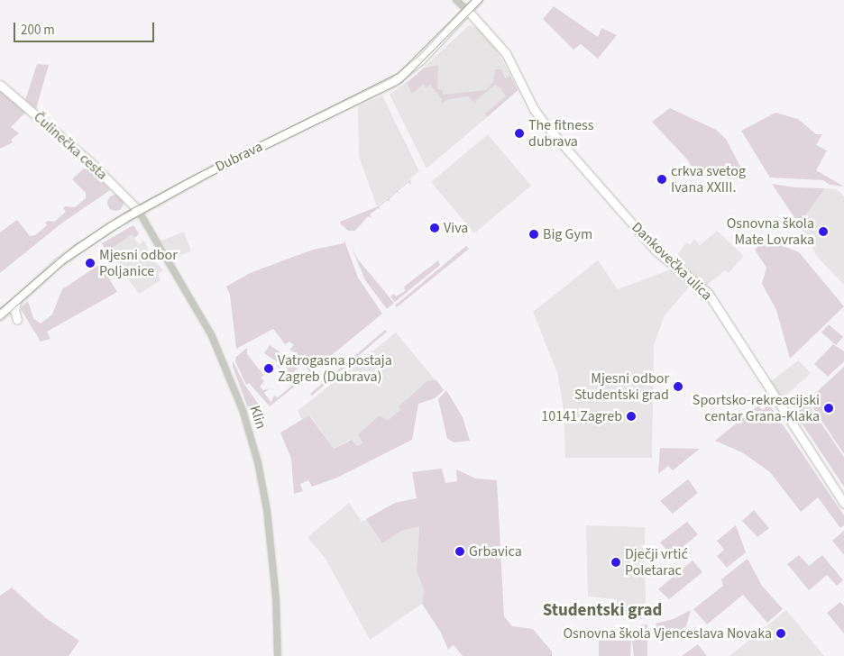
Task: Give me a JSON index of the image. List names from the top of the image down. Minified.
{"streets":{"main road":["Čulinečka cesta","Dubrava","Dankovečka ulica"],"street":["Klin"]},"crossings":[["Čulinečka cesta","Dubrava"],["Čulinečka cesta","Klin"],["Dubrava","Dankovečka ulica"],["Dubrava","Klin"]],"districts":["Studentski grad"],"places":["The fitness dubrava","crkva svetog Ivana XXIII.","Viva","Osnovna škola Mate Lovraka","Big Gym","Mjesni odbor Poljanice","Vatrogasna postaja Zagreb (Dubrava)","Mjesni odbor Studentski grad","Sportsko-rekreacijski centar Grana-Klaka","10141 Zagreb","Grbavica","Dječji vrtić Poletarac","Osnovna škola Vjenceslava Novaka"],"scale_bar":"200 m"}
